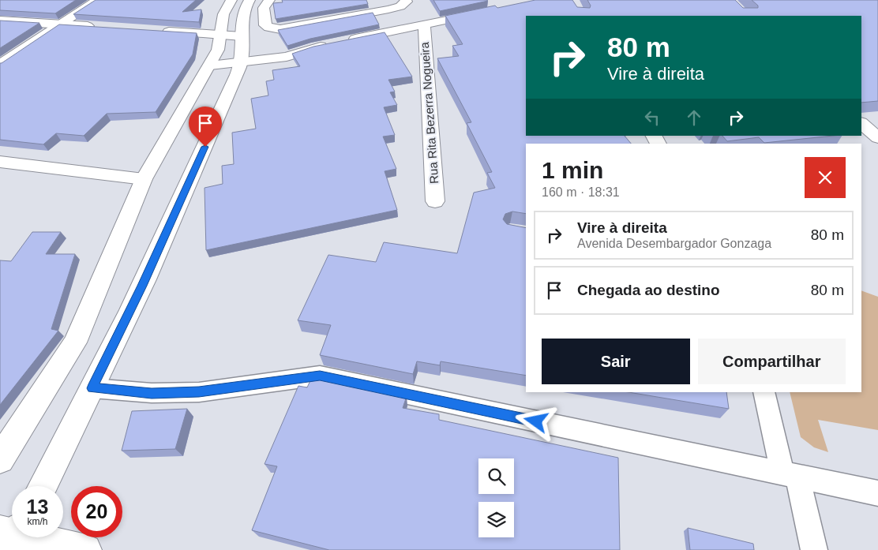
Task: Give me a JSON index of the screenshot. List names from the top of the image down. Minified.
{"streets":{"street":["Rua Rita Bezerra Nogueira"]},"page":{"turn":["80 m","Vire à direita"],"heading":["1 min","160 m · 18:31"],"list":[{"name":"Vire à direita","note":"Avenida Desembargador Gonzaga","value":"80 m"},{"name":"Chegada ao destino","value":"80 m"}],"buttons":["Sair","Compartilhar"],"speed":"13 km/h","limit":"20"}}
